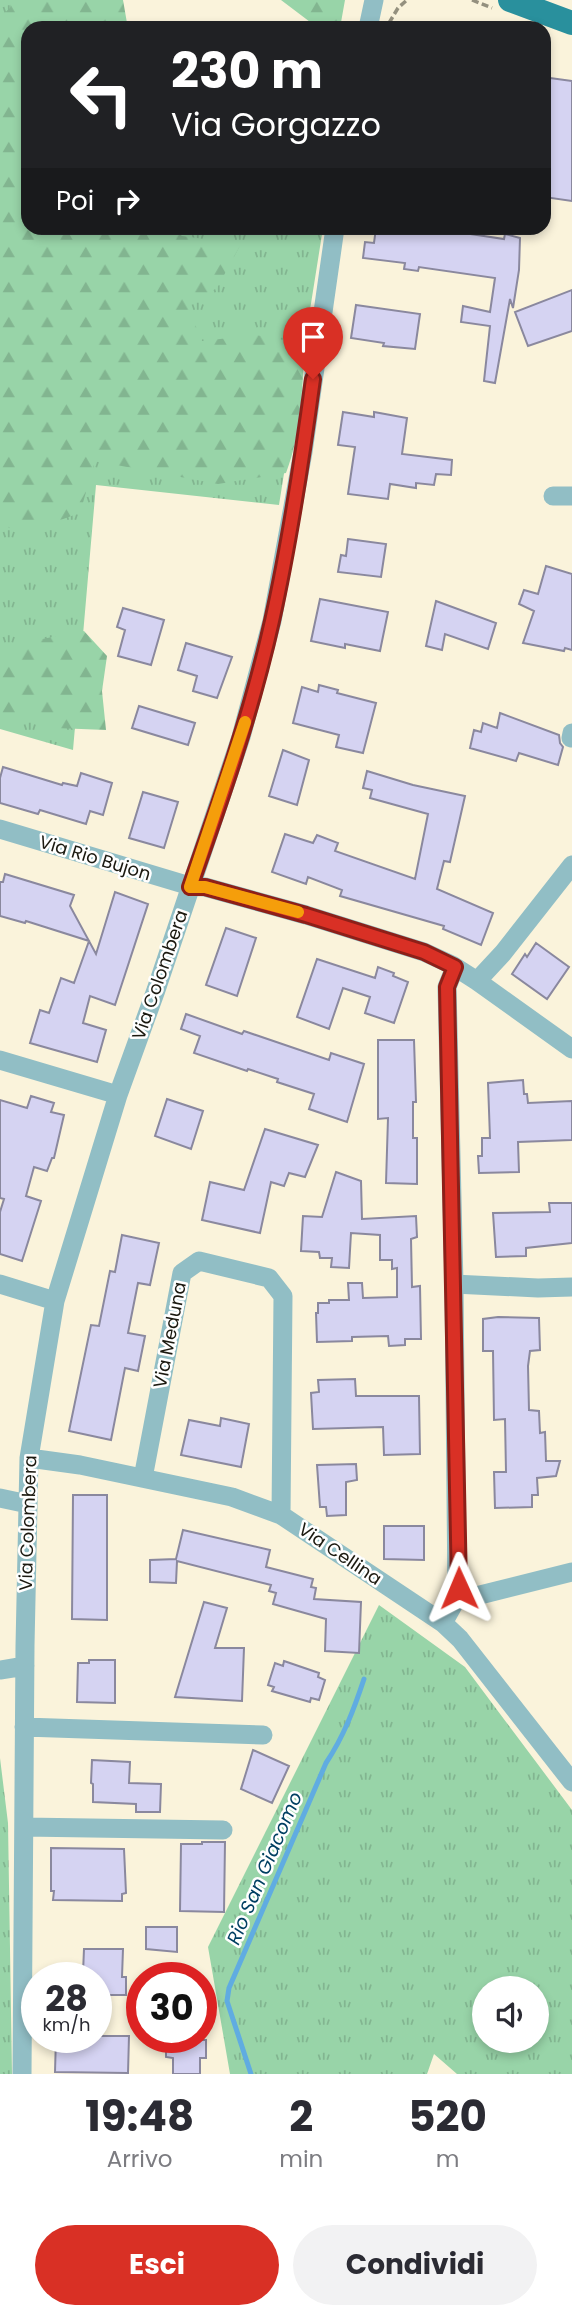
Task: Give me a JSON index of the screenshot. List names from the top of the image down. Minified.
{"streets":{"street":["Via Rio Bujon","Via Colombera","Via Meduna","Via Cellina"]},"crossings":[["Via Rio Bujon","Via Colombera"],["Via Colombera","Via Cellina"],["Via Meduna","Via Cellina"]],"water":["Rio San Giacomo"],"page":{"turn":["230 m","Via Gorgazzo"],"then":"Poi","speed":"28 km/h","limit":"30","eta":["19:48","Arrivo","2","min","520","m"],"buttons":["Esci","Condividi"]}}
